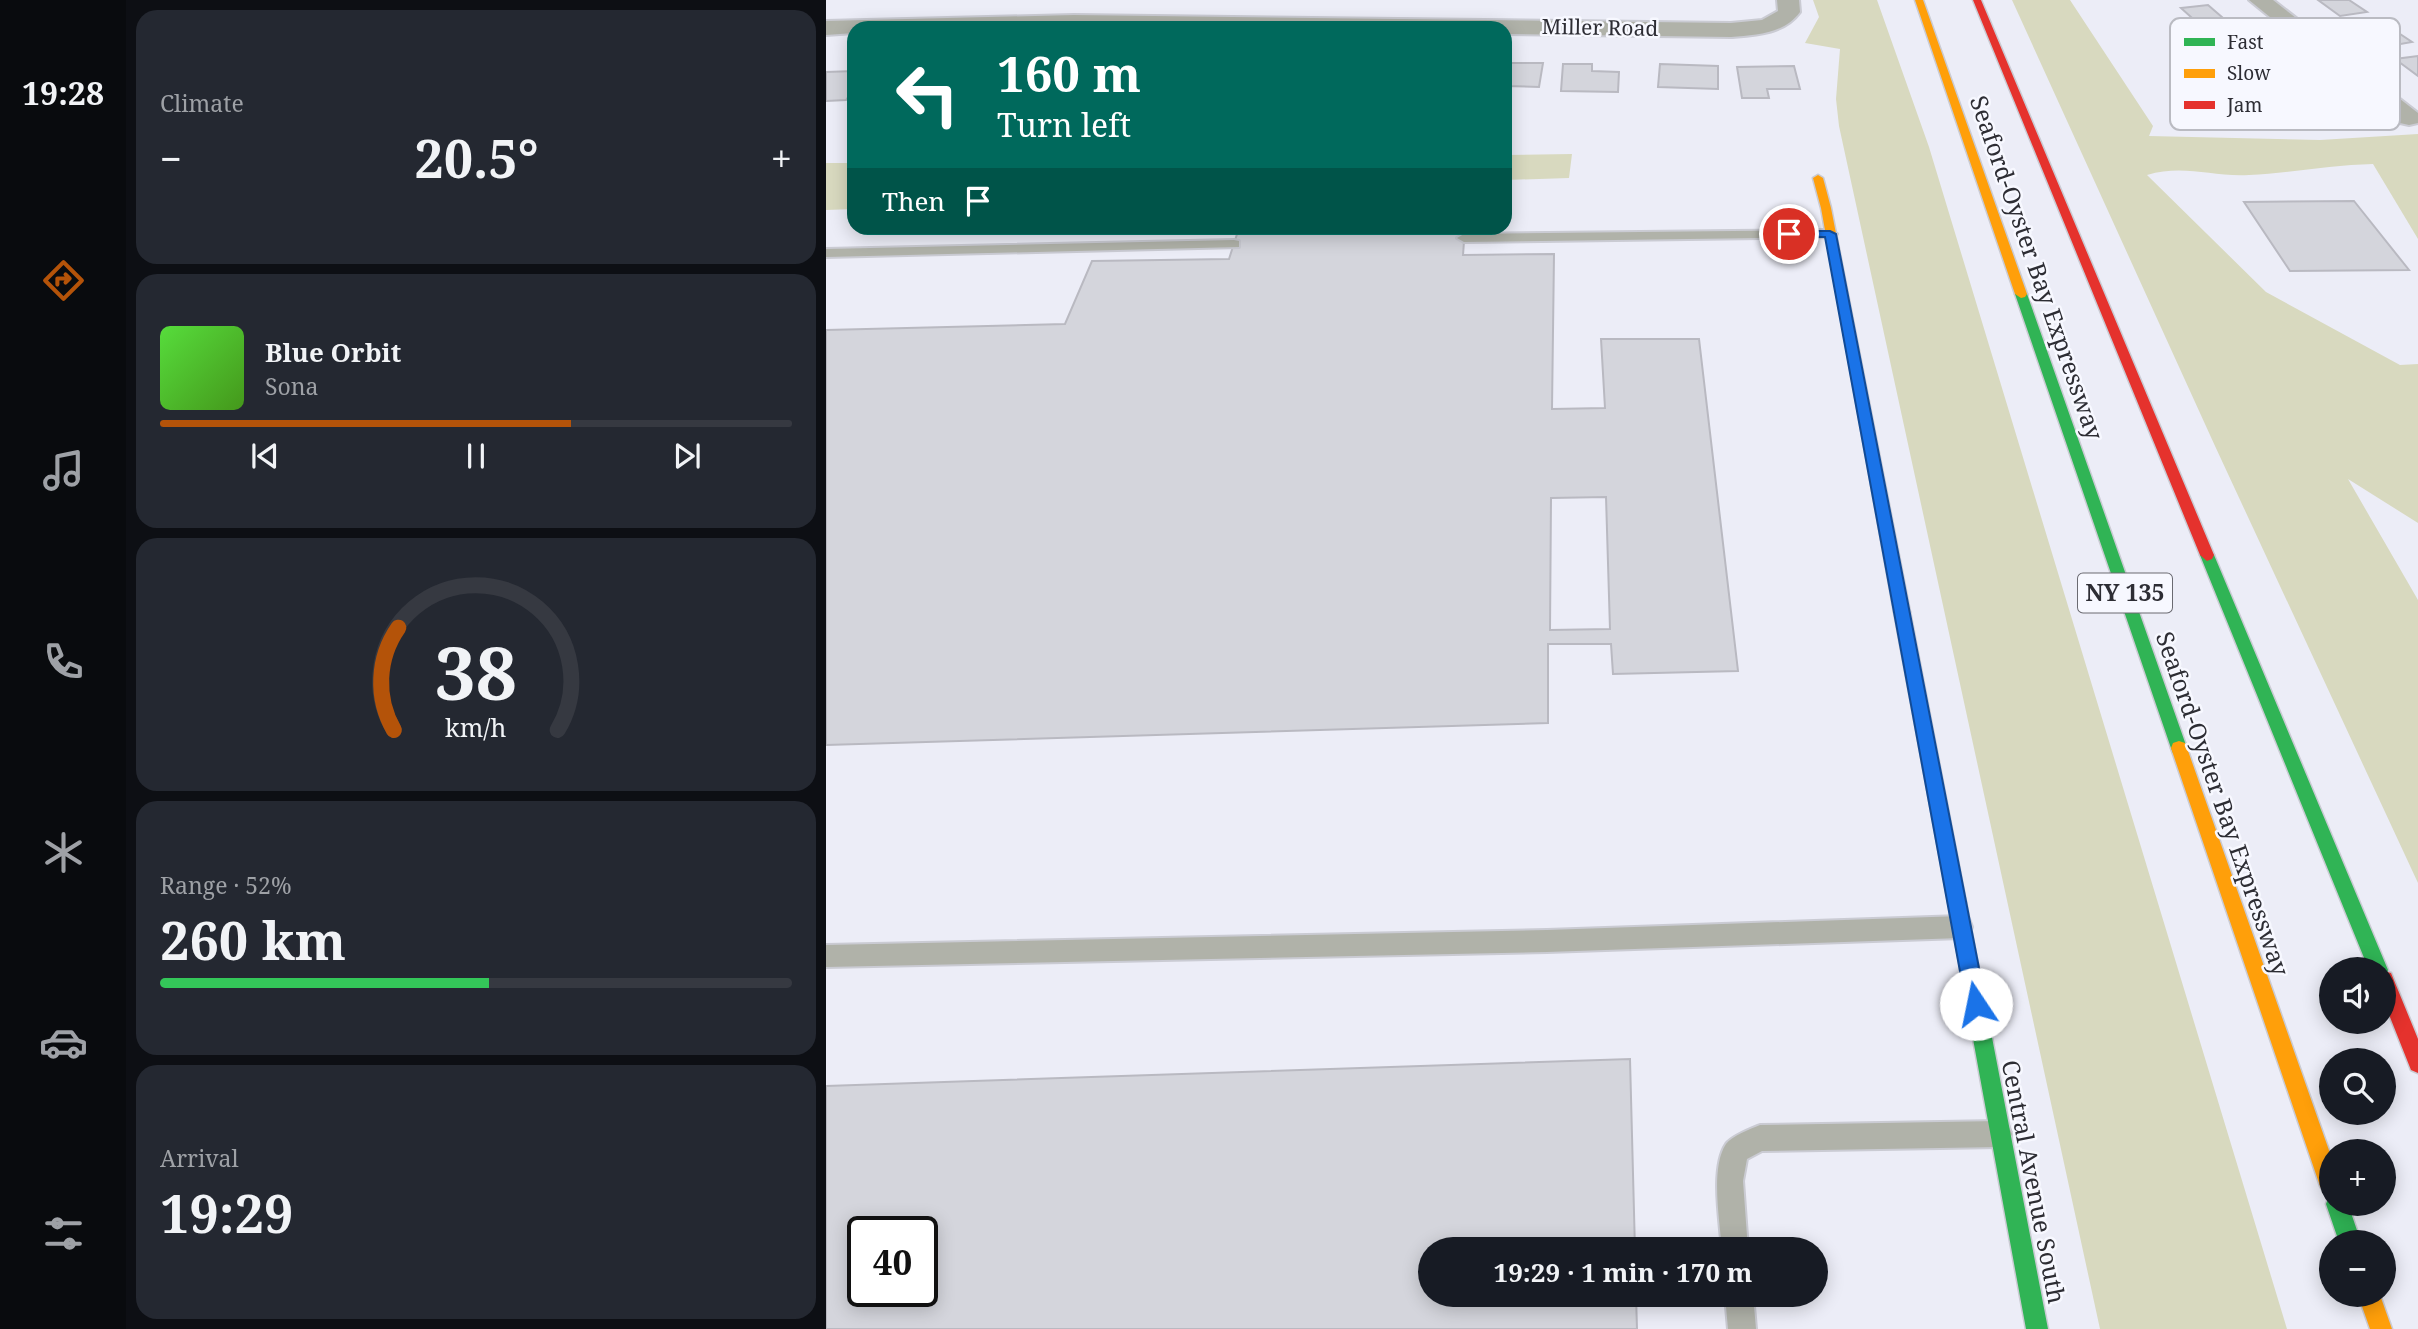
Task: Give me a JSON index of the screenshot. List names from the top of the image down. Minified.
{"streets":{"main road":["Seaford-Oyster Bay Expressway","NY 135","Central Avenue South"],"street":["Miller Road"]},"legend":["Fast","Slow","Jam"],"page":{"tabs":"19:28","tile":["Climate",["Range · 52%","260 km"],["Arrival","19:29"]],"turn":["160 m","Turn left"],"heat":["−","20.5°","+"],"then":"Then","song":["Blue Orbit","Sona"],"map_buttons":["+","−"],"limit":"40","trip":"19:29 · 1 min · 170 m","gauge":["38","km/h"]}}
